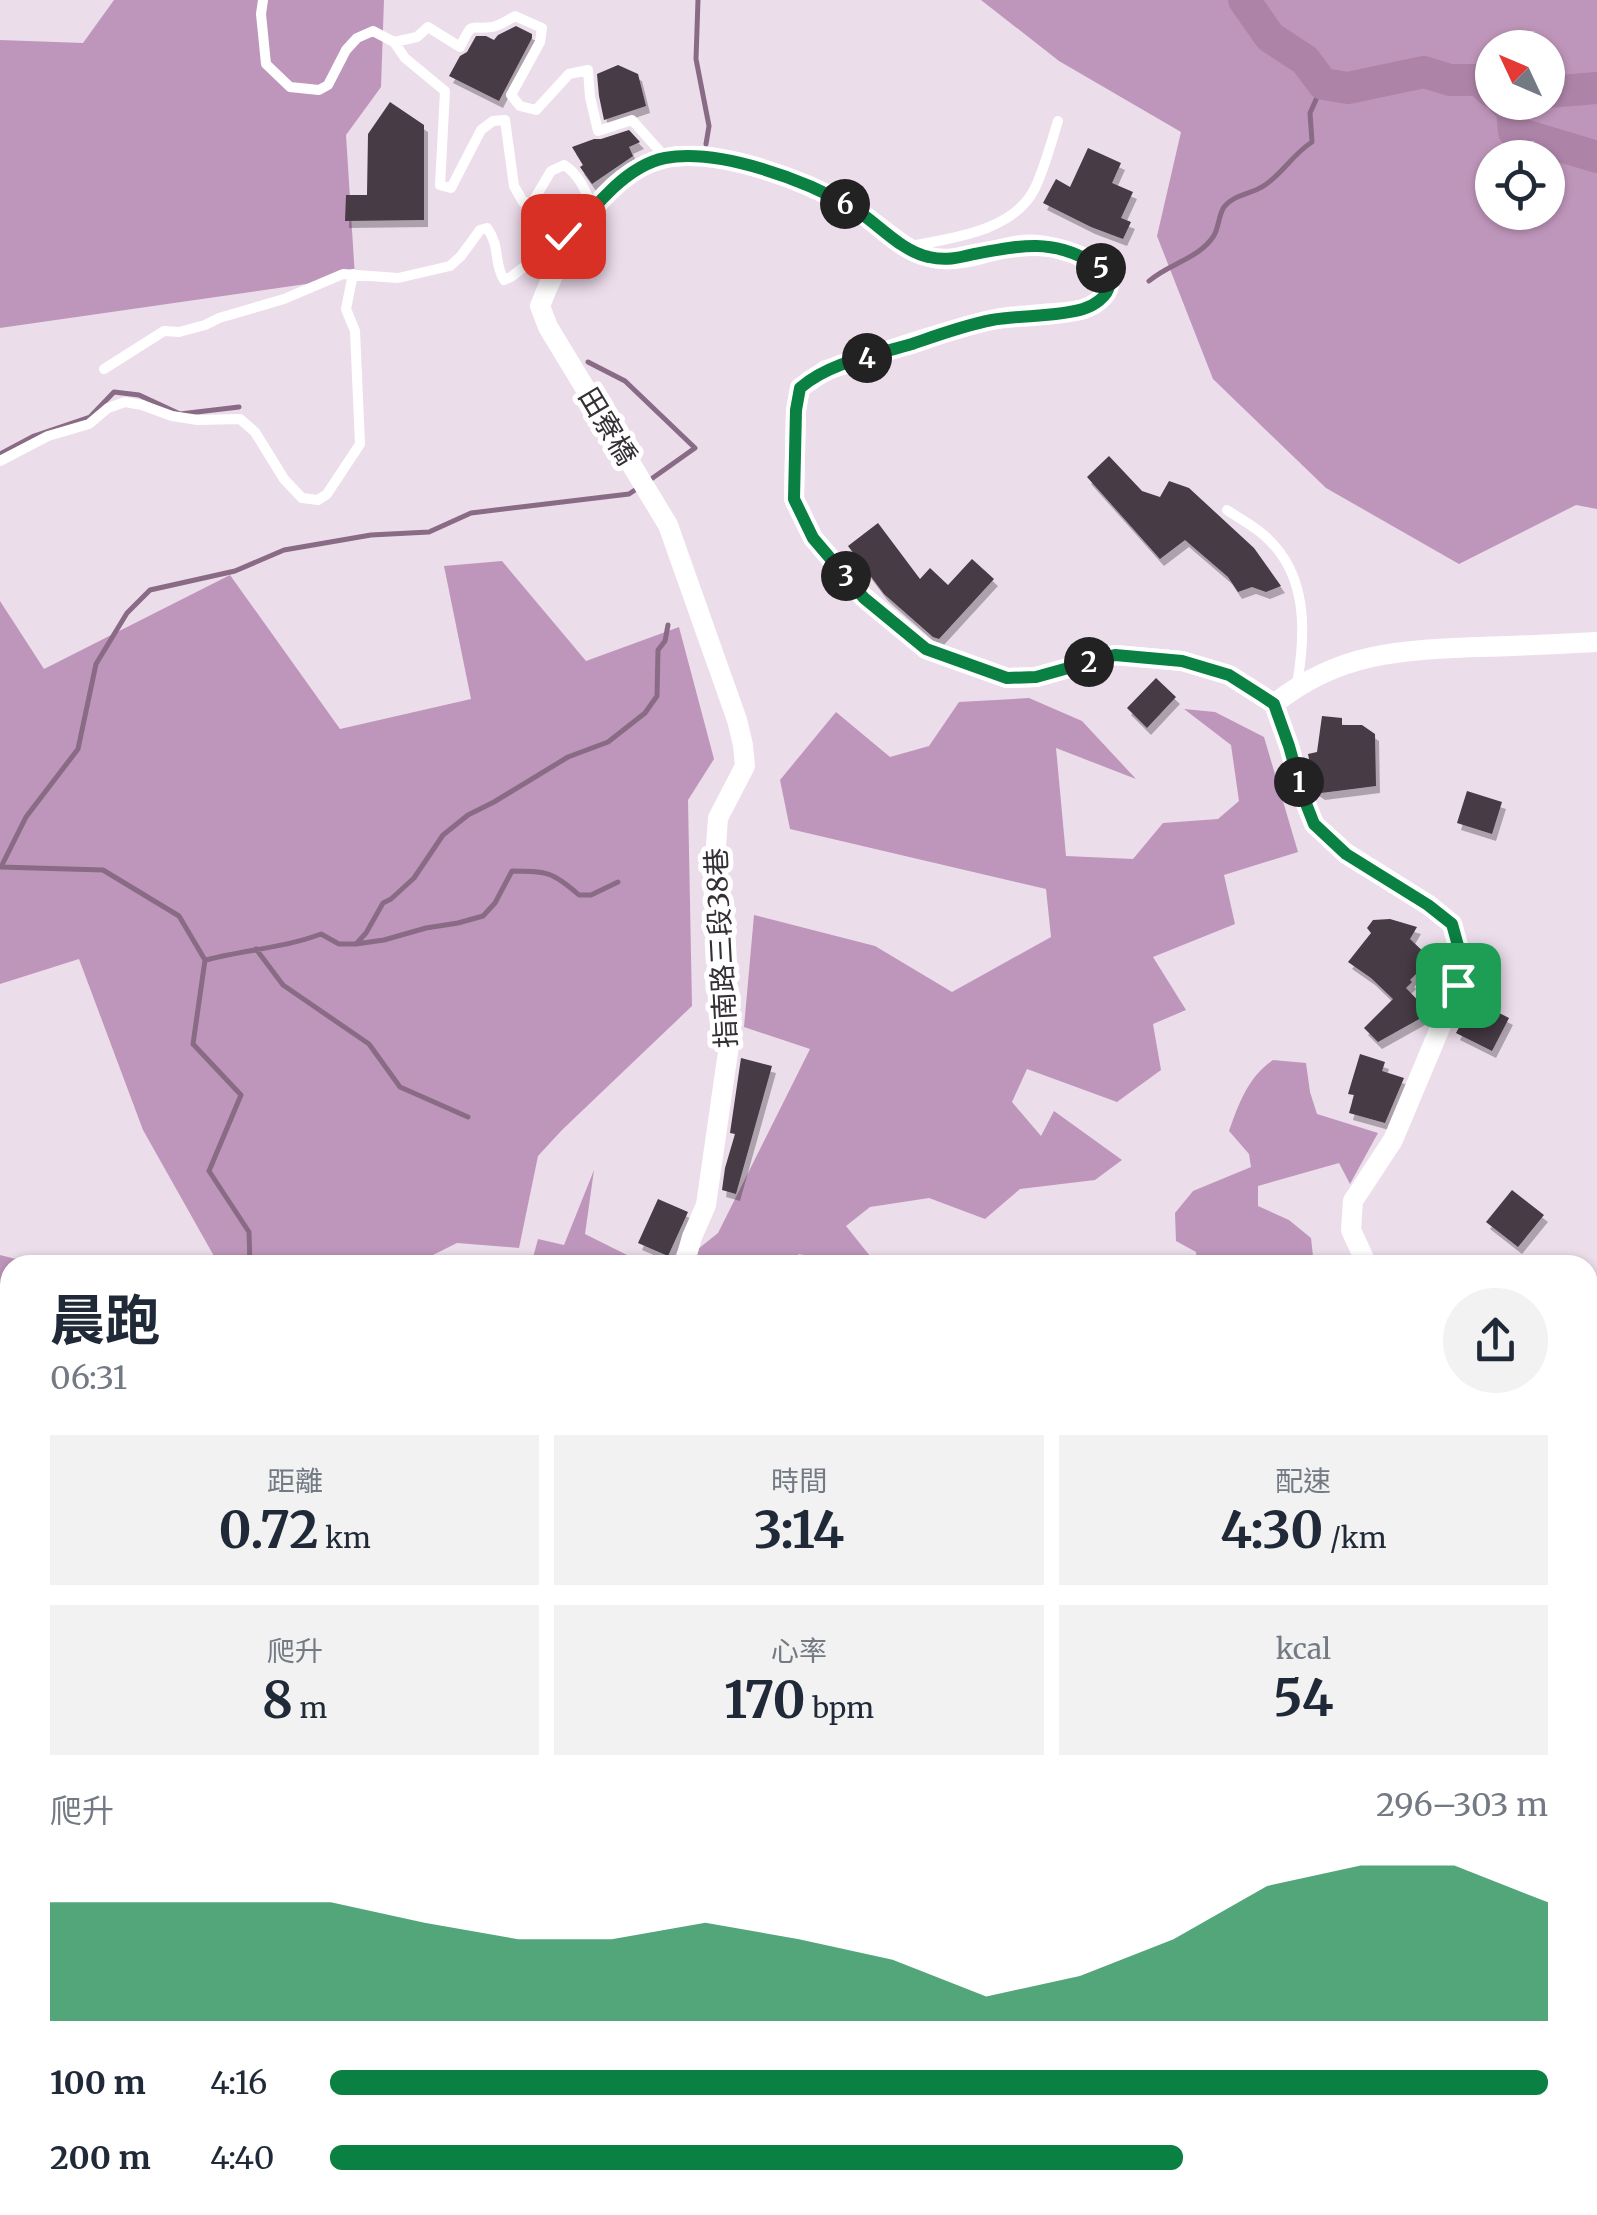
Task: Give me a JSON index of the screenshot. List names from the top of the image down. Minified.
{"streets":{"street":["田寮橋","指南路三段38巷"]},"crossings":[["田寮橋","指南路三段38巷"]],"north":"top left","page":{"pins":["6","5","4","3","2","1"],"heading":["晨跑","06:31"],"stats":[["距離","0.72 km"],["時間","3:14"],["配速","4:30 /km"],["爬升","8 m"],["心率","170 bpm"],["kcal","54"]],"chart":["爬升","296–303 m"],"list":[{"name":"100 m","note":"4:16"},{"name":"200 m","note":"4:40"}]}}
